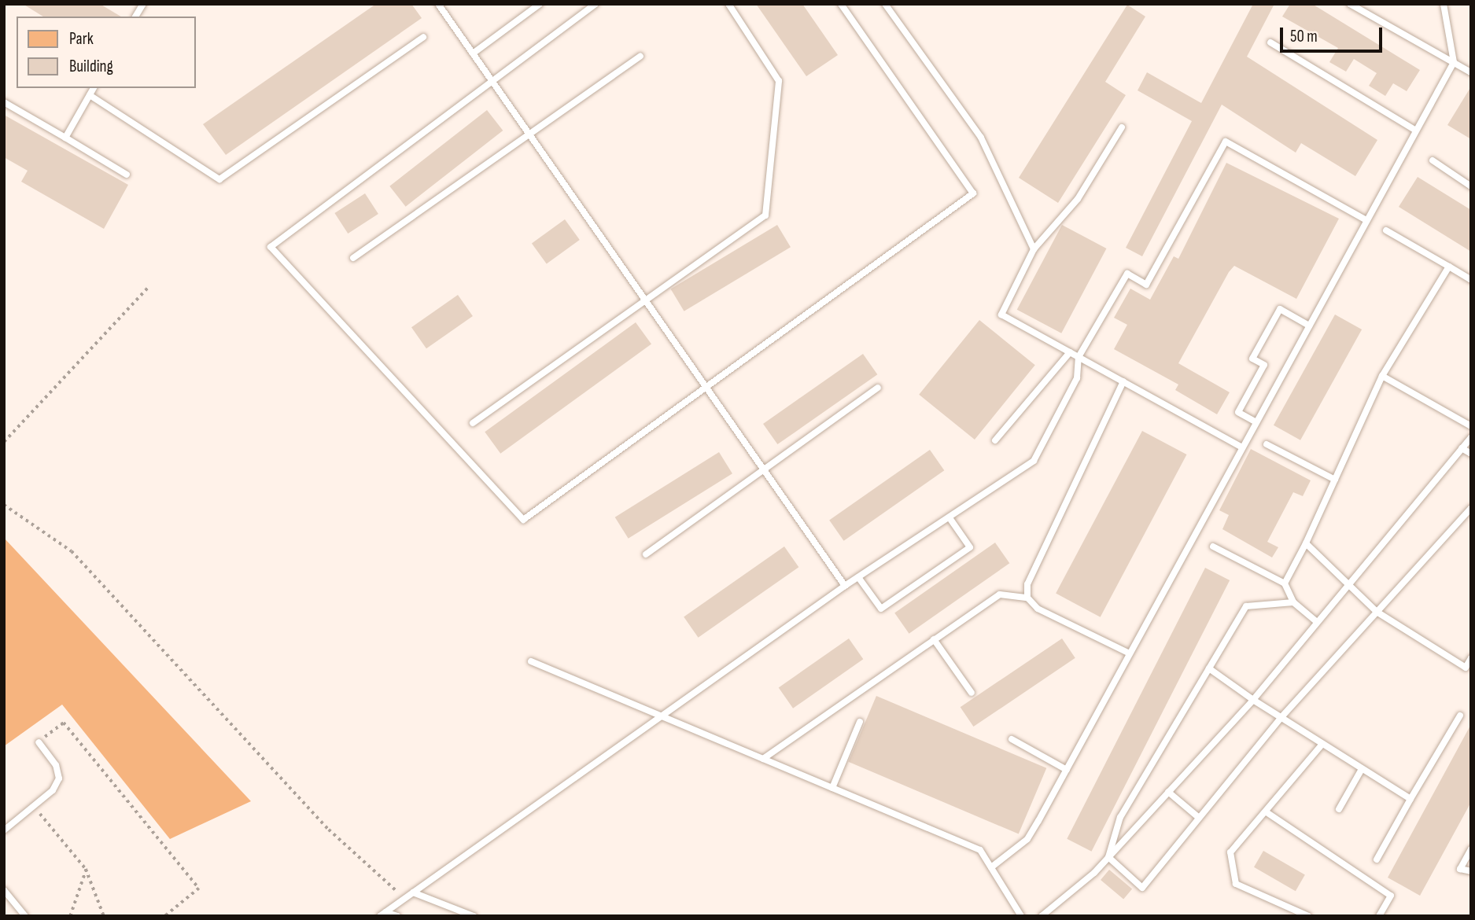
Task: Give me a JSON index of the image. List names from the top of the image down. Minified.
{"legend":["Park","Building"],"scale_bar":"50 m"}
